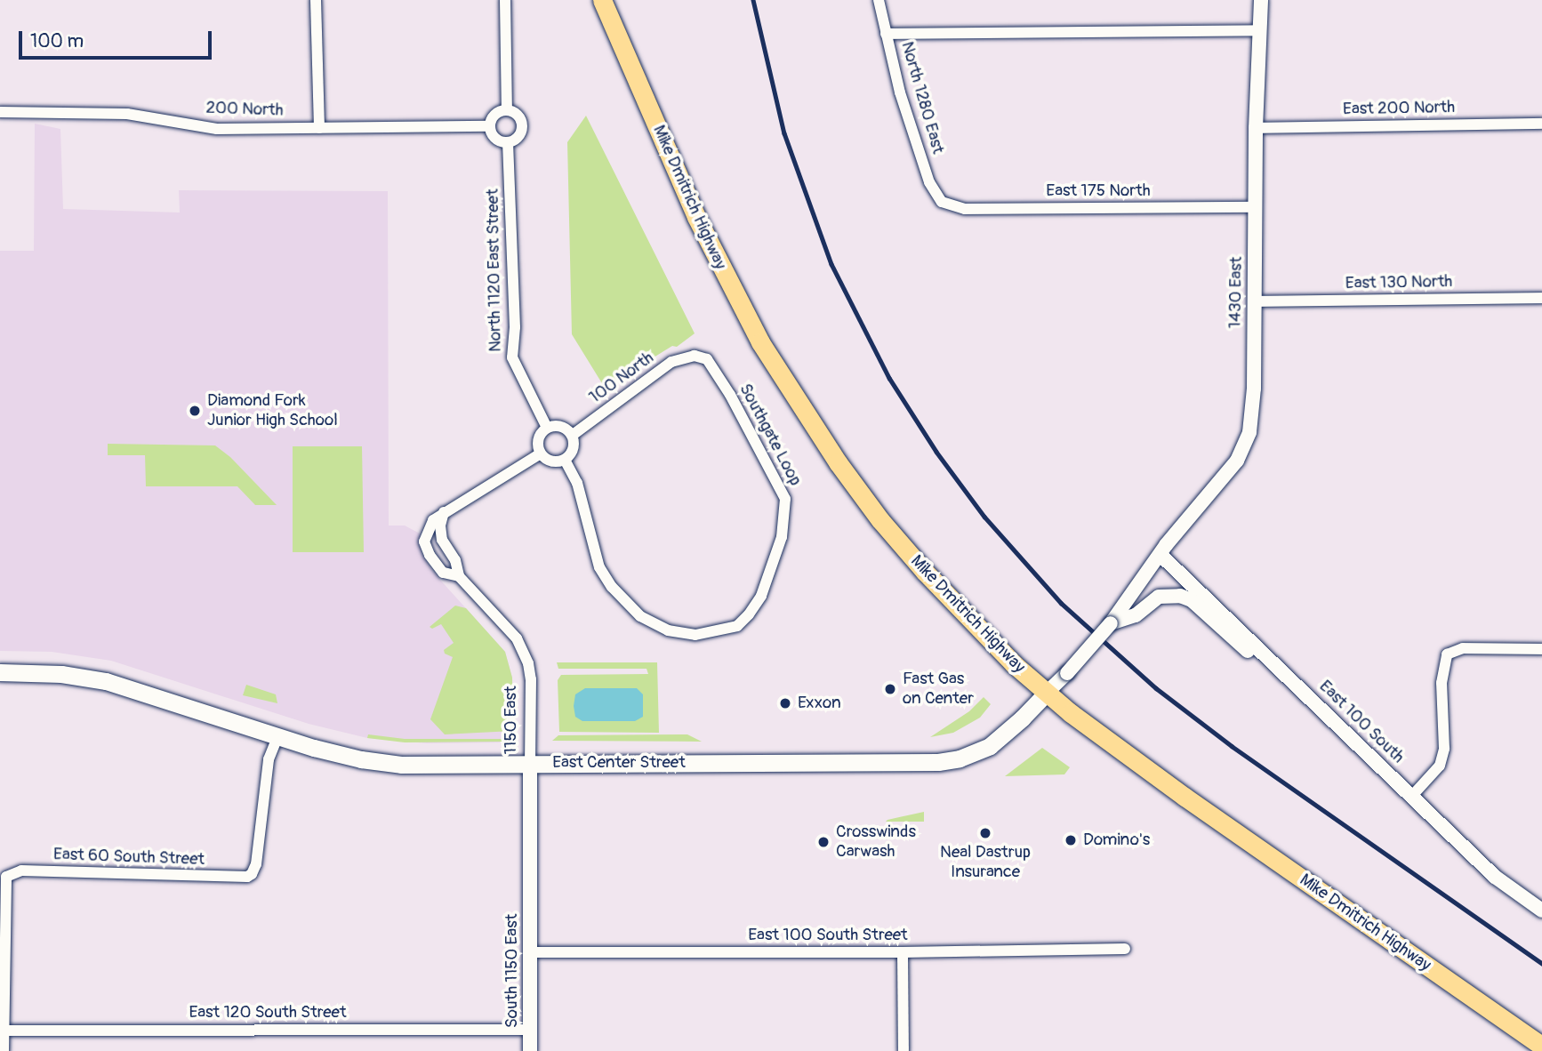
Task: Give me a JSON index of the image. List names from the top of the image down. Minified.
{"streets":{"highway":["Mike Dmitrich Highway"],"main road":["East Center Street"],"street":["North 1280 East","East 200 North","200 North","East 175 North","North 1120 East Street","East 130 North","1430 East","100 North","Southgate Loop","1150 East","East 100 South","East 60 South Street","East 100 South Street","South 1150 East","East 120 South Street"]},"crossings":[["North 1280 East","East 175 North"],["East 200 North","1430 East"],["200 North","North 1120 East Street"],["East 175 North","1430 East"],["Mike Dmitrich Highway","East Center Street"],["North 1120 East Street","100 North"],["North 1120 East Street","Southgate Loop"],["East 130 North","1430 East"],["1430 East","East 100 South"],["1430 East","East Center Street"],["100 North","Southgate Loop"],["1150 East","East Center Street"],["1150 East","South 1150 East"],["East 100 South","East Center Street"],["East Center Street","East 60 South Street"],["East 60 South Street","East 120 South Street"],["East 100 South Street","South 1150 East"],["South 1150 East","East 120 South Street"]],"places":["Diamond Fork Junior High School","Fast Gas on Center","Exxon","Neal Dastrup Insurance","Domino's","Crosswinds Carwash"],"scale_bar":"100 m"}
